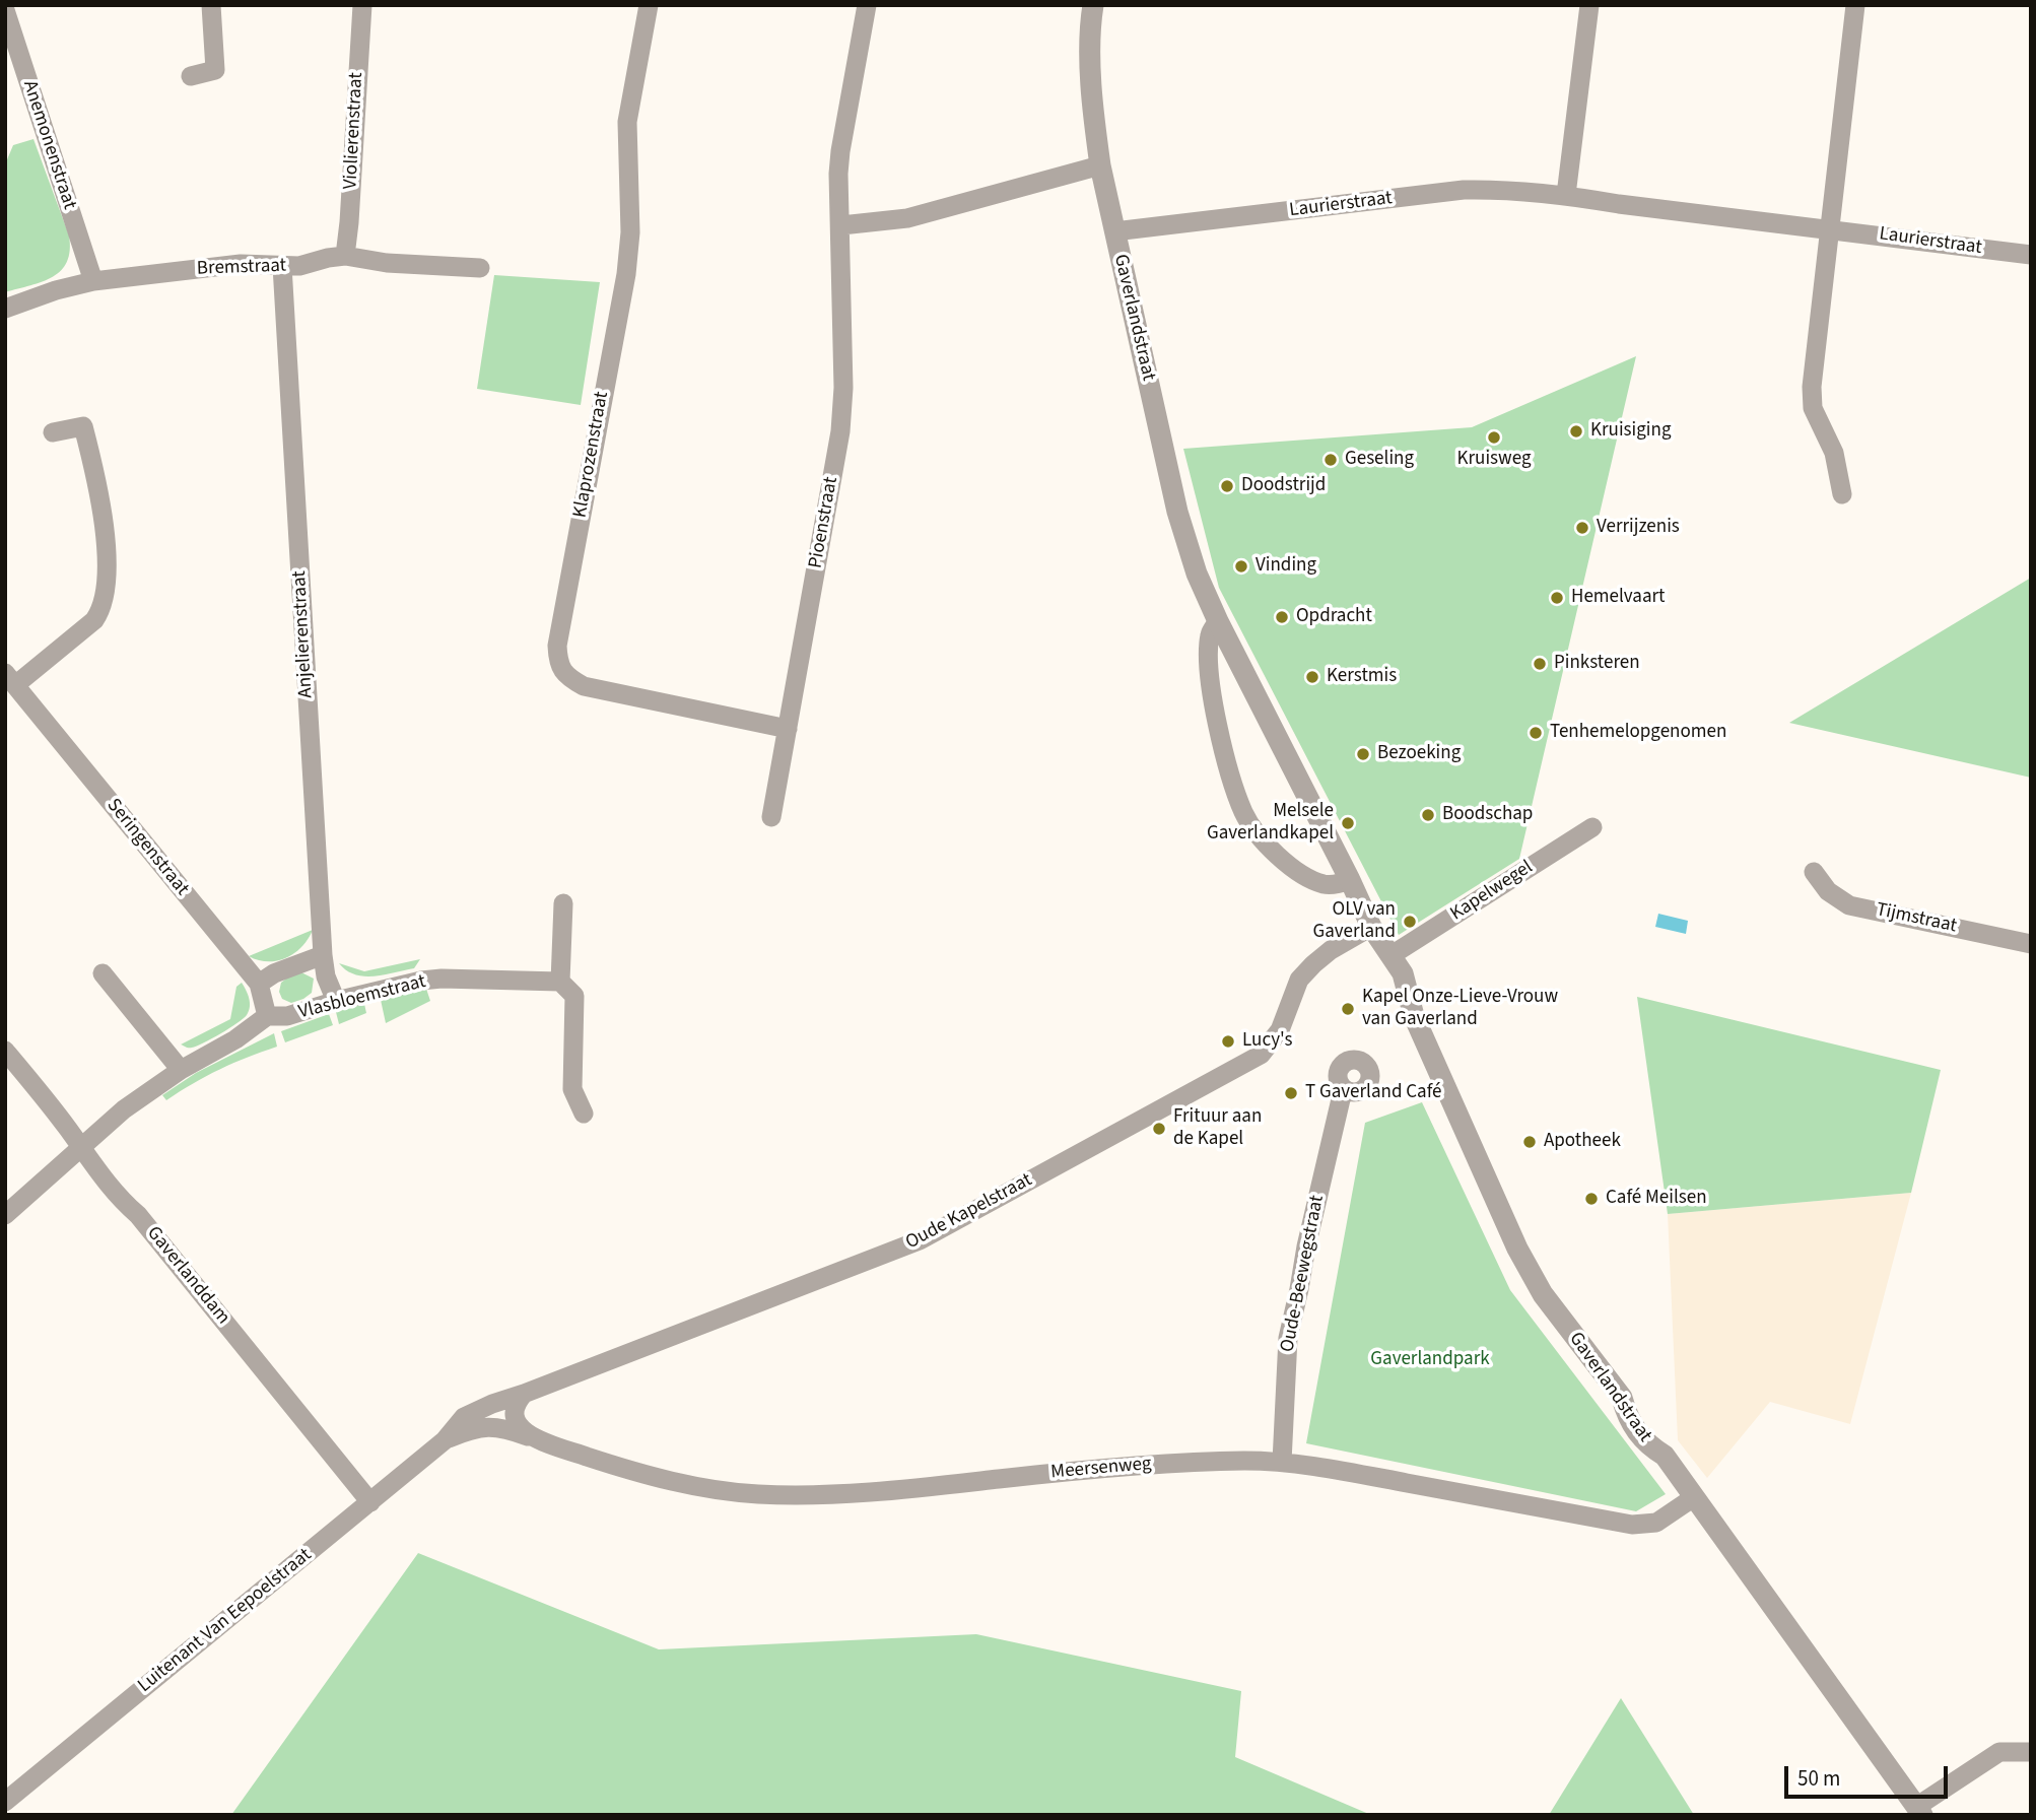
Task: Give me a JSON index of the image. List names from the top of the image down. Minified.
{"streets":{"street":["Violierenstraat","Anemonenstraat","Laurierstraat","Bremstraat","Gaverlandstraat","Klaprozenstraat","Pioenstraat","Anjelierenstraat","Seringenstraat","Kapelwegel","Tijmstraat","Vlasbloemstraat","Oude Kapelstraat","Oude-Beewegstraat","Gaverlanddam","Meersenweg","Luitenant Van Eepoelstraat"]},"crossings":[["Violierenstraat","Bremstraat"],["Anemonenstraat","Bremstraat"],["Laurierstraat","Gaverlandstraat"],["Bremstraat","Anjelierenstraat"],["Gaverlandstraat","Kapelwegel"],["Gaverlandstraat","Oude Kapelstraat"],["Gaverlandstraat","Meersenweg"],["Klaprozenstraat","Pioenstraat"],["Anjelierenstraat","Vlasbloemstraat"],["Seringenstraat","Vlasbloemstraat"],["Vlasbloemstraat","Gaverlanddam"],["Oude Kapelstraat","Luitenant Van Eepoelstraat"],["Oude-Beewegstraat","Meersenweg"],["Gaverlanddam","Luitenant Van Eepoelstraat"],["Meersenweg","Luitenant Van Eepoelstraat"]],"parks":["Gaverlandpark"],"places":["Kruisiging","Kruisweg","Geseling","Doodstrijd","Verrijzenis","Vinding","Hemelvaart","Opdracht","Pinksteren","Kerstmis","Tenhemelopgenomen","Bezoeking","Boodschap","Melsele Gaverlandkapel","OLV van Gaverland","Kapel Onze-Lieve-Vrouw van Gaverland","Lucy's","T Gaverland Café","Frituur aan de Kapel","Apotheek","Café Meilsen"],"scale_bar":"50 m"}
